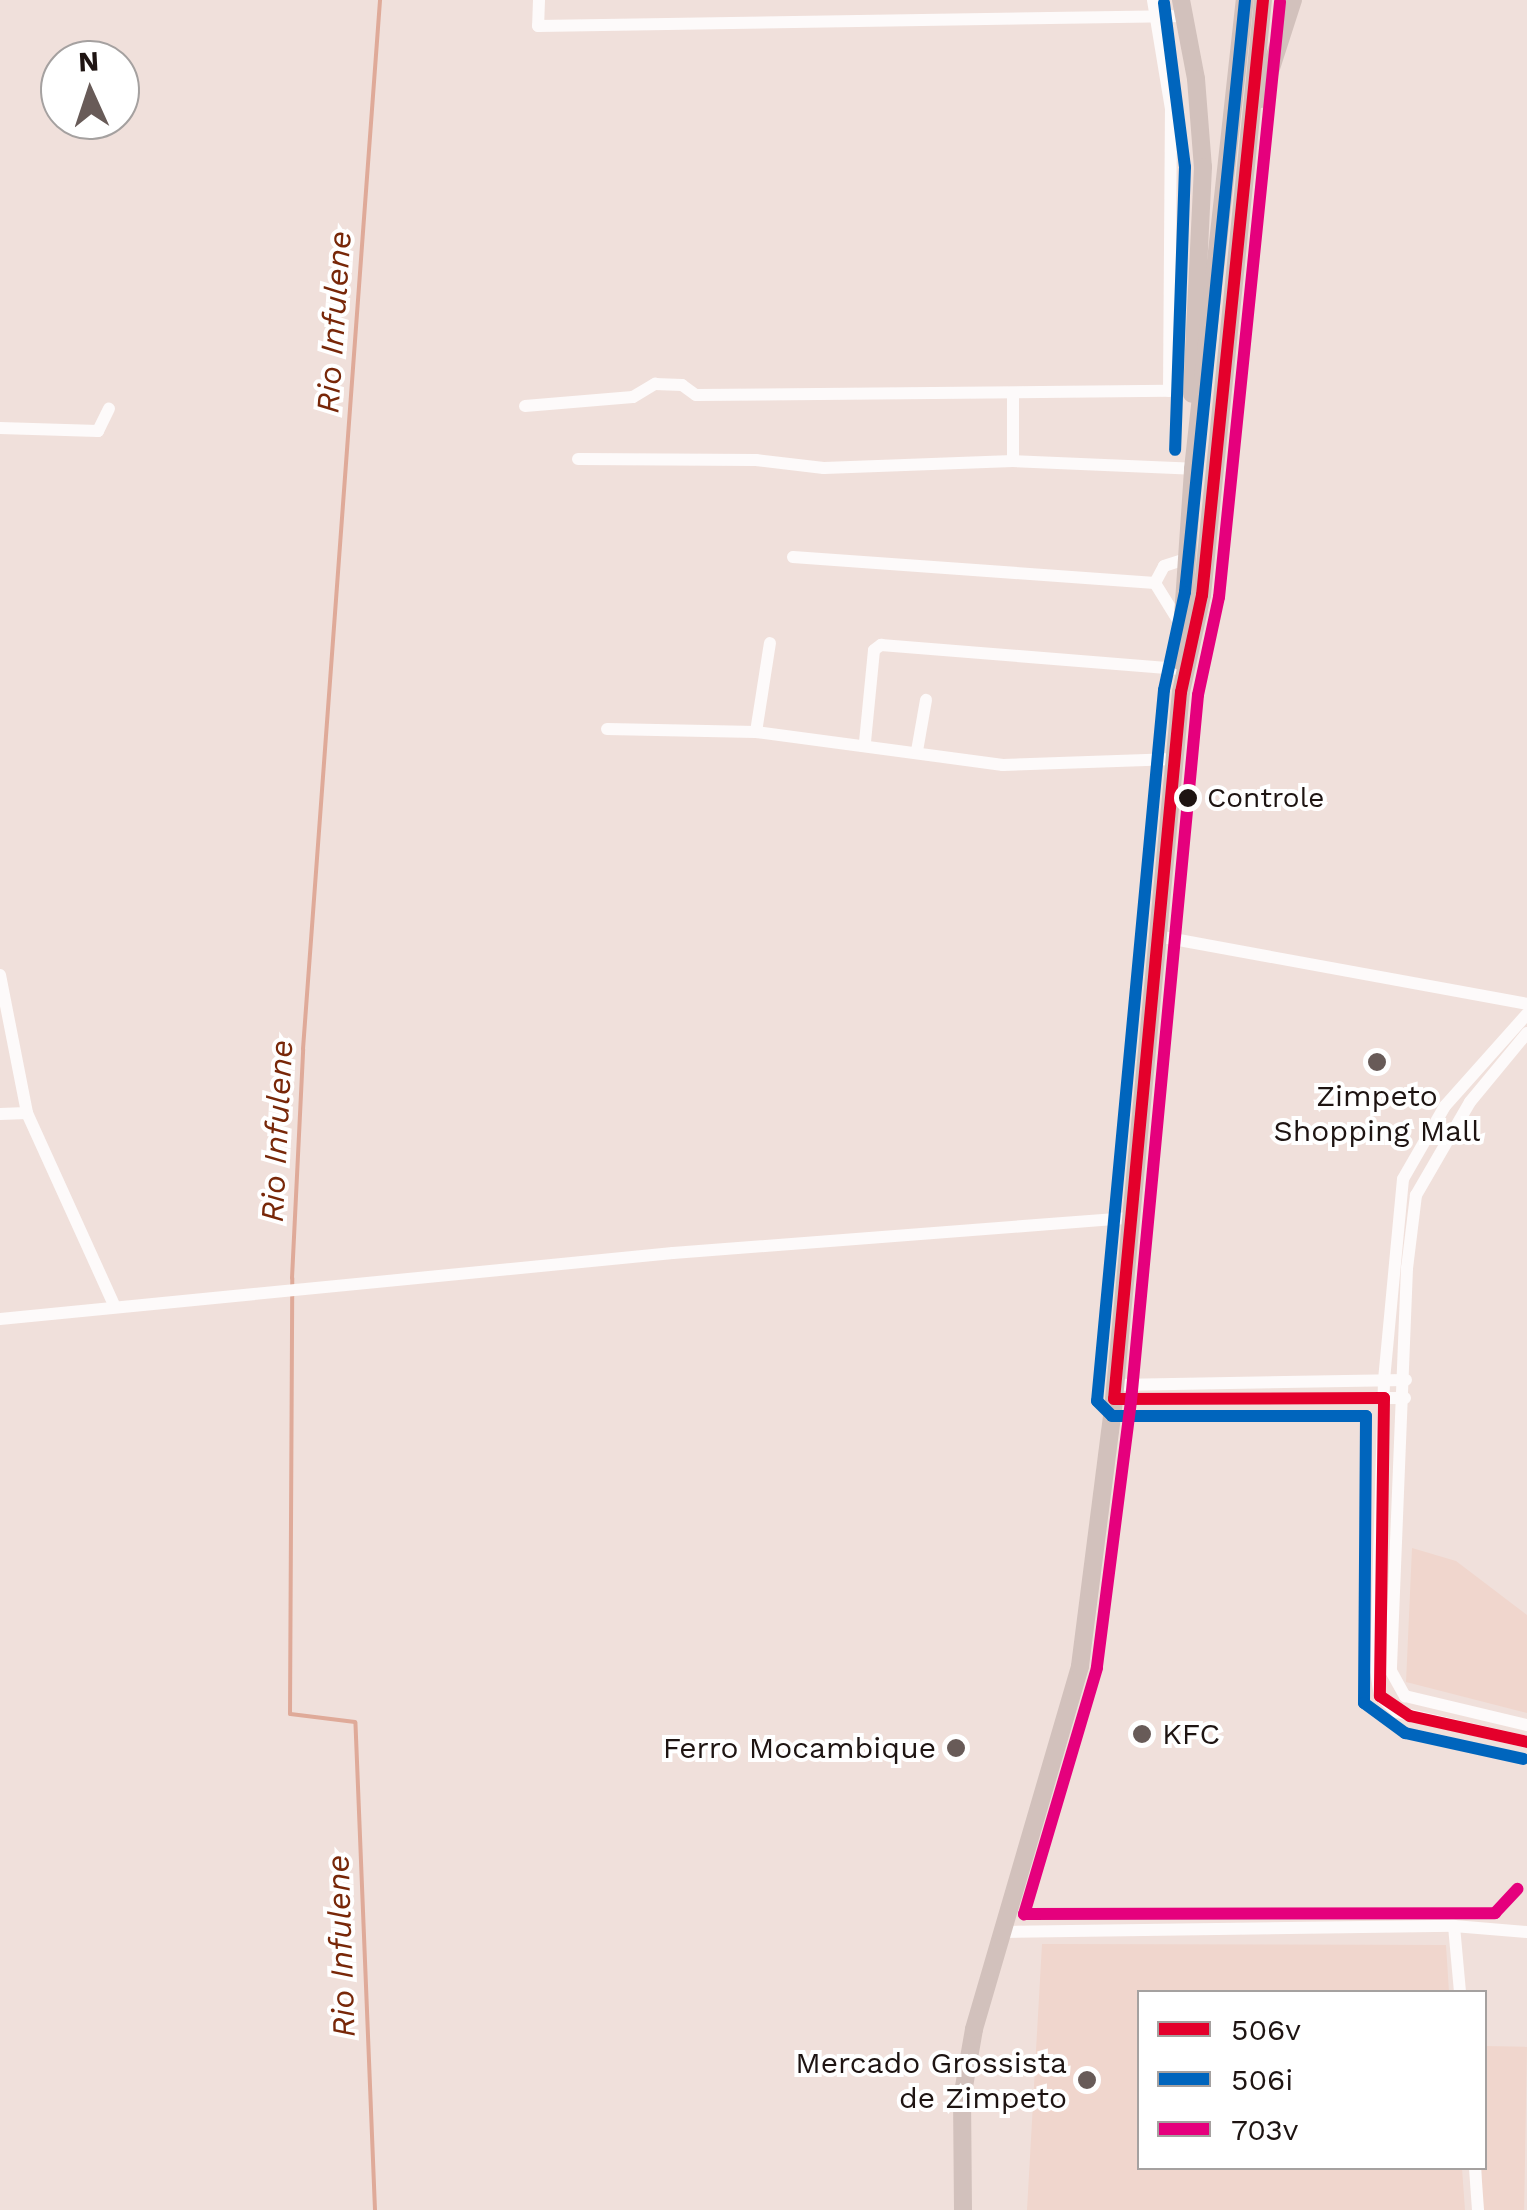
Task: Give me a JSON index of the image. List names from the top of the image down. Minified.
{"water":["Rio Infulene"],"places":["Controle","Zimpeto Shopping Mall","KFC","Ferro Mocambique","Mercado Grossista de Zimpeto"],"lines":["transit line 506v","transit line 506i","transit line 703v"],"legend":["506v","506i","703v"],"north":"top"}
